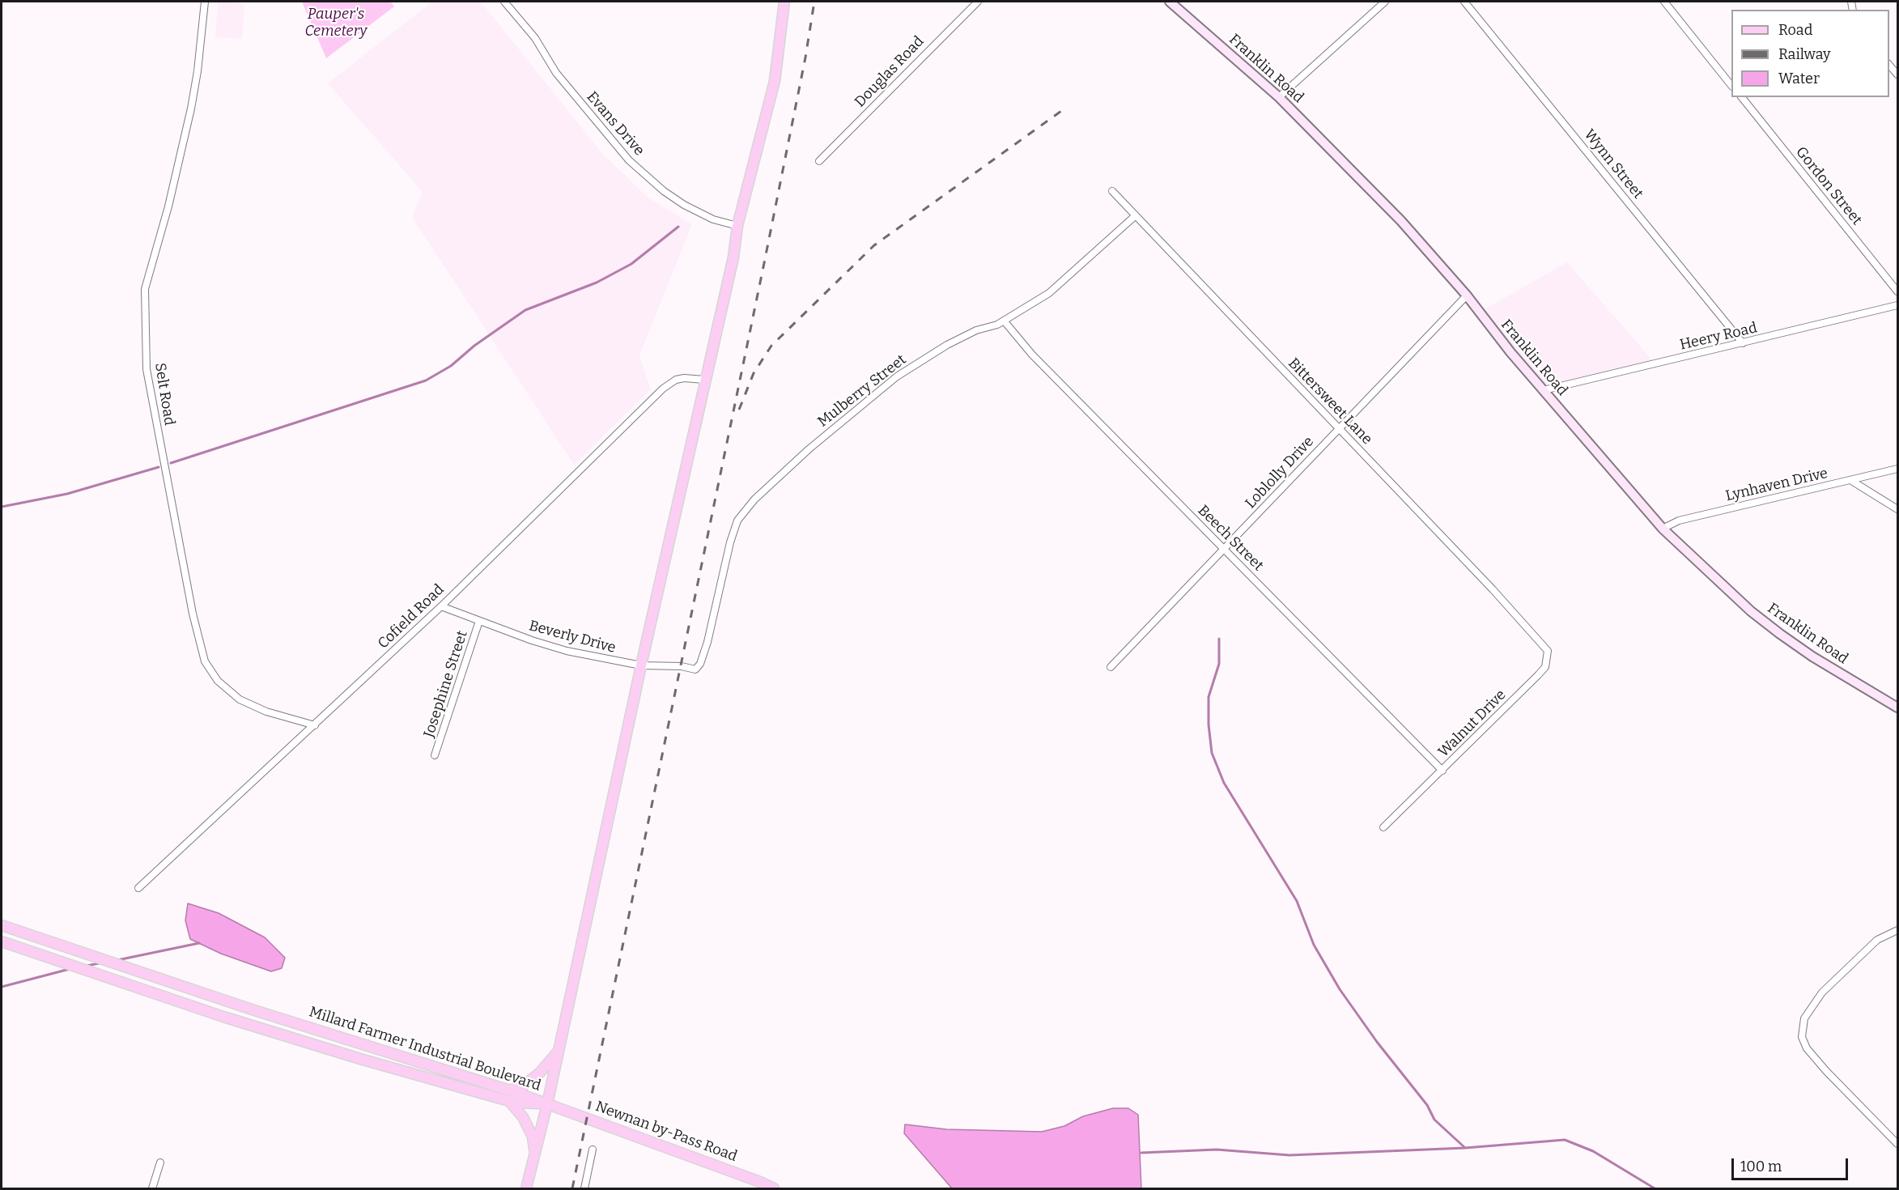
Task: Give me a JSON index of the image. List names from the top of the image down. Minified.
{"streets":{"main road":["Franklin Road","Millard Farmer Industrial Boulevard","Newnan by-Pass Road"],"street":["Douglas Road","Evans Drive","Wynn Street","Gordon Street","Heery Road","Mulberry Street","Selt Road","Bittersweet Lane","Loblolly Drive","Lynhaven Drive","Beech Street","Cofield Road","Beverly Drive","Josephine Street","Walnut Drive"]},"crossings":[["Franklin Road","Heery Road"],["Franklin Road","Loblolly Drive"],["Franklin Road","Lynhaven Drive"],["Wynn Street","Heery Road"],["Mulberry Street","Bittersweet Lane"],["Mulberry Street","Beech Street"],["Mulberry Street","Beverly Drive"],["Selt Road","Cofield Road"],["Bittersweet Lane","Loblolly Drive"],["Bittersweet Lane","Walnut Drive"],["Loblolly Drive","Beech Street"],["Beech Street","Walnut Drive"],["Cofield Road","Beverly Drive"],["Beverly Drive","Josephine Street"],["Millard Farmer Industrial Boulevard","Newnan by-Pass Road"]],"parks":["Pauper's Cemetery"],"legend":["Road","Railway","Water"],"scale_bar":"100 m"}
